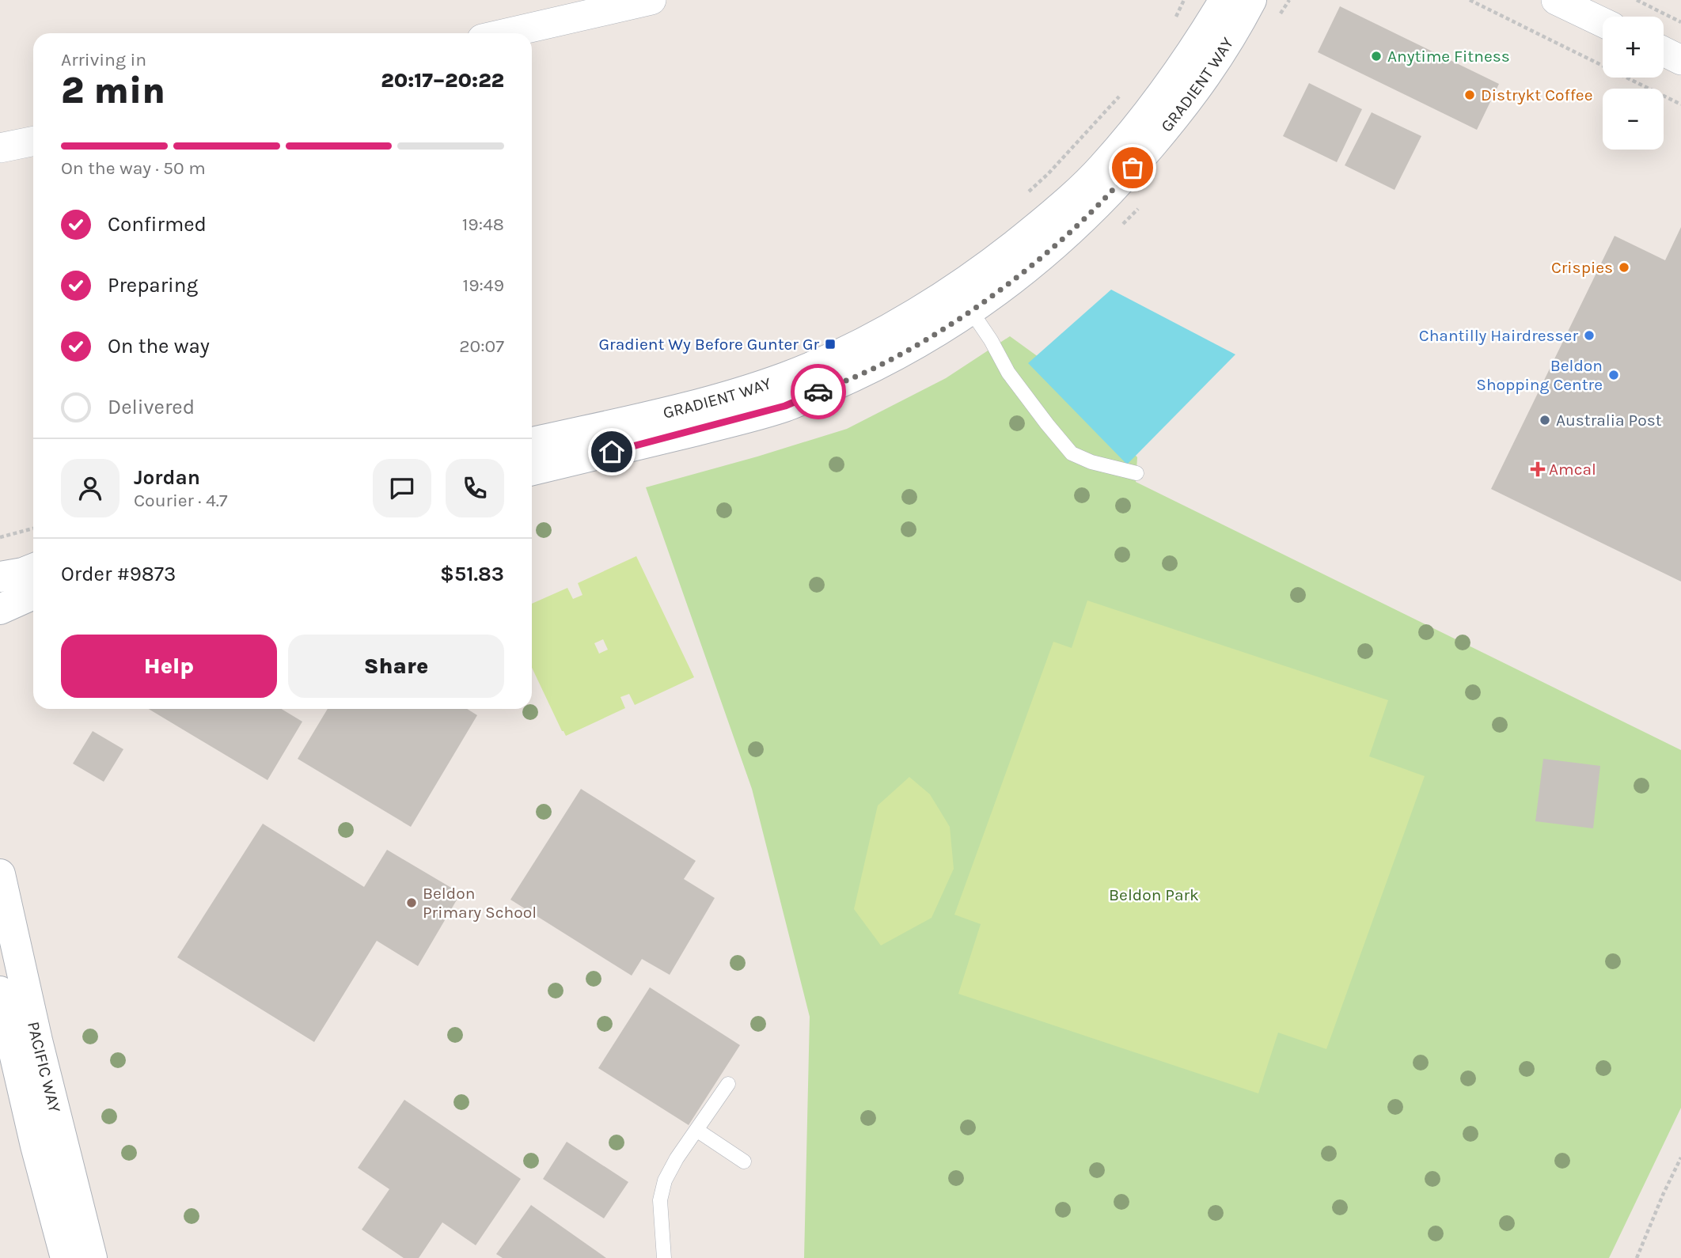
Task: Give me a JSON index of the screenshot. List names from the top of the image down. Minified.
{"streets":{"street":["GRADIENT WAY","PACIFIC WAY"]},"parks":["Beldon Park"],"places":{"other":["Anytime Fitness","Distrykt Coffee","Crispies","Chantilly Hairdresser","Beldon Shopping Centre","Australia Post","Beldon Primary School"],"transit":["Gradient Wy Before Gunter Gr"],"health":["Amcal"]},"page":{"map_buttons":["+","−"],"heading":["2 min","Arriving in","20:17–20:22"],"panel":["Jordan","Courier · 4.7","Order #9873","$51.83"],"bar":"On the way · 50 m","list":[["Confirmed","19:48"],["Preparing","19:49"],["On the way","20:07"],"Delivered"],"buttons":["Help","Share"]}}
